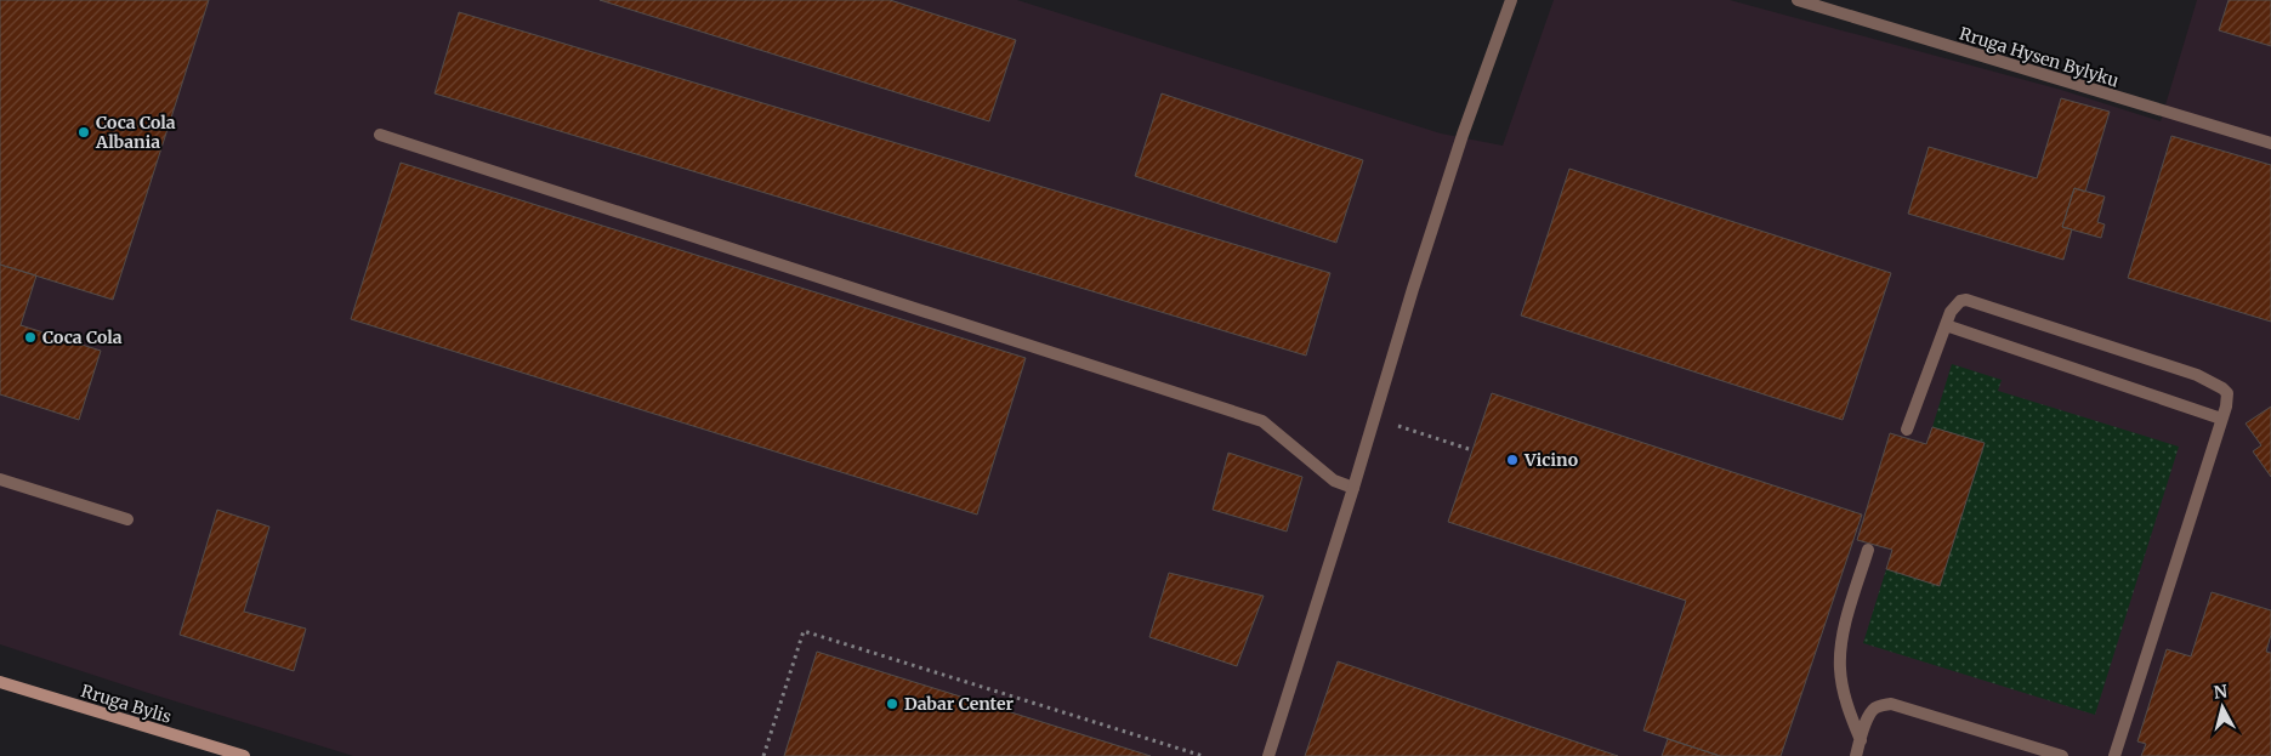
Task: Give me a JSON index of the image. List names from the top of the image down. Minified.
{"streets":{"main road":["Rruga Bylis"],"street":["Rruga Hysen Bylyku"]},"places":["Coca Cola Albania","Coca Cola","Vicino","Dabar Center"],"north":"top"}
